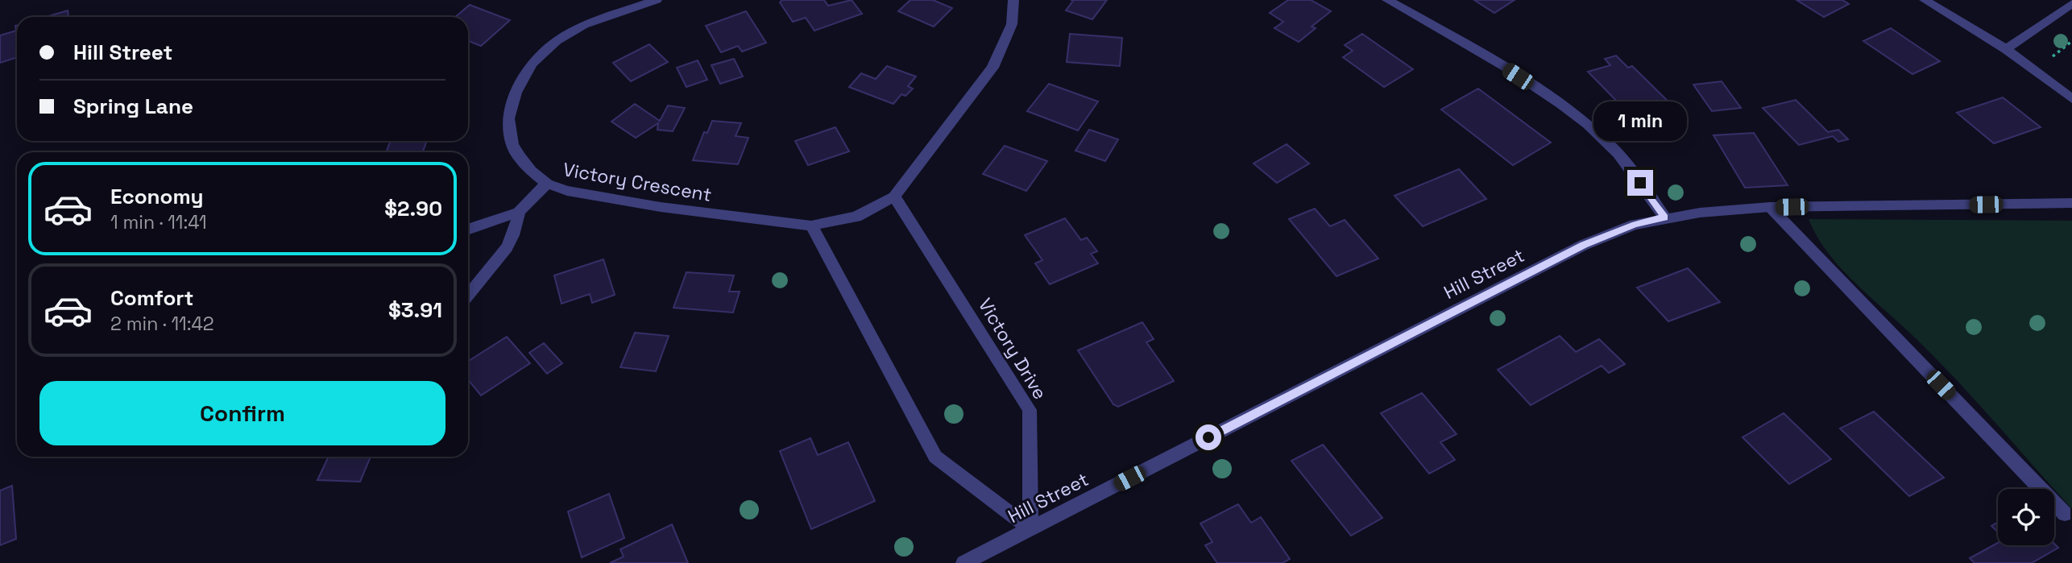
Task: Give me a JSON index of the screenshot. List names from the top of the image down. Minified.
{"streets":{"street":["Victory Crescent","Hill Street","Victory Drive"]},"crossings":[["Victory Crescent","Victory Drive"],["Hill Street","Victory Drive"]],"page":{"banner":["Hill Street","Spring Lane"],"bubble":"1 min","list":[{"name":"Economy","note":"1 min · 11:41","value":"$2.90"},{"name":"Comfort","note":"2 min · 11:42","value":"$3.91"}],"buttons":"Confirm"}}
